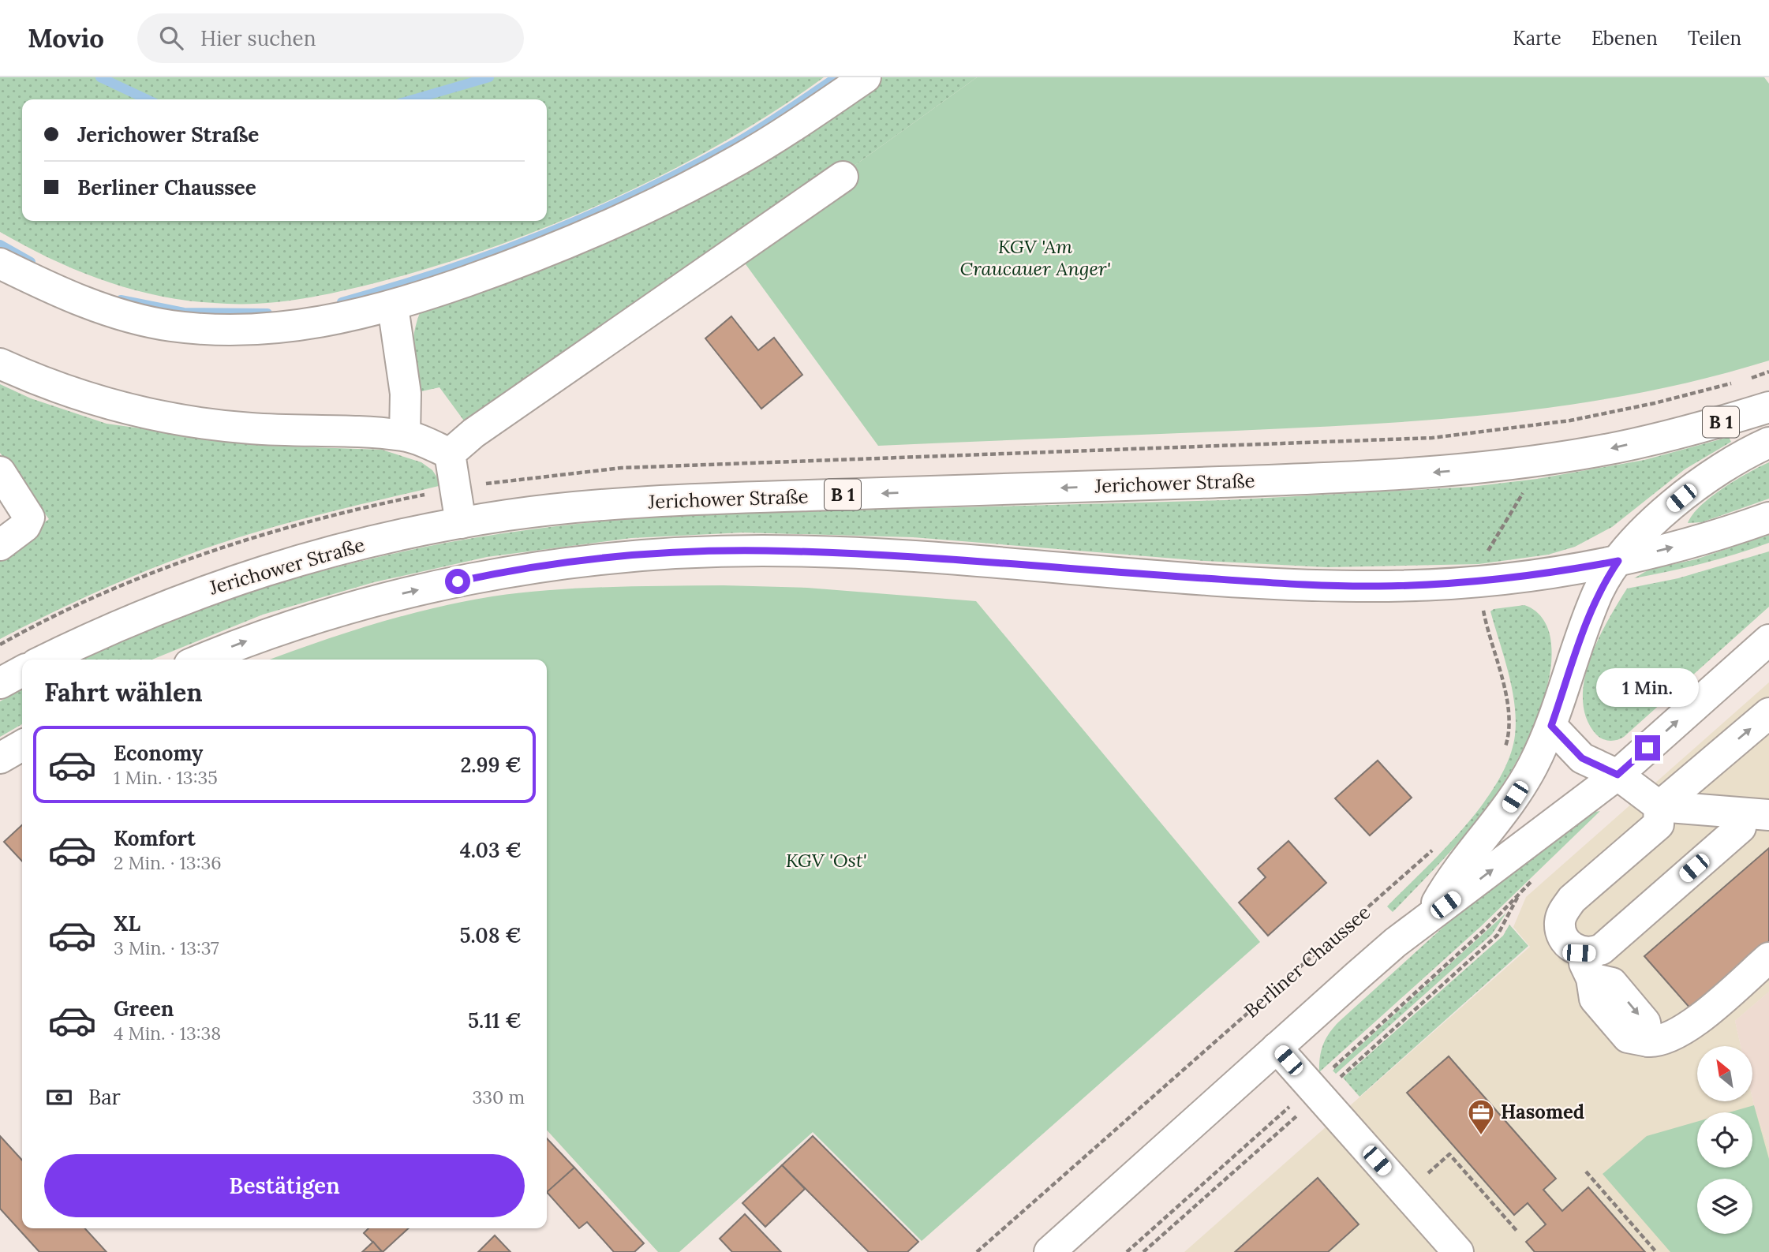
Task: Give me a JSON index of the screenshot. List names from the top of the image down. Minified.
{"streets":{"main road":["B 1","Jerichower Straße"],"path":["Berliner Chaussee"]},"parks":["KGV 'Am Craucauer Anger'","KGV 'Ost'"],"places":{"office":["Hasomed"]},"north":"top left","page":{"header":"Movio","search":"Hier suchen","nav":["Karte","Ebenen","Teilen"],"banner":["Jerichower Straße","Berliner Chaussee"],"heading":"Fahrt wählen","bubble":"1 Min.","list":[{"name":"Economy","note":"1 Min. · 13:35","value":"2.99 €"},{"name":"Komfort","note":"2 Min. · 13:36","value":"4.03 €"},{"name":"XL","note":"3 Min. · 13:37","value":"5.08 €"},{"name":"Green","note":"4 Min. · 13:38","value":"5.11 €"}],"pay":["Bar","330 m"],"buttons":"Bestätigen"}}
